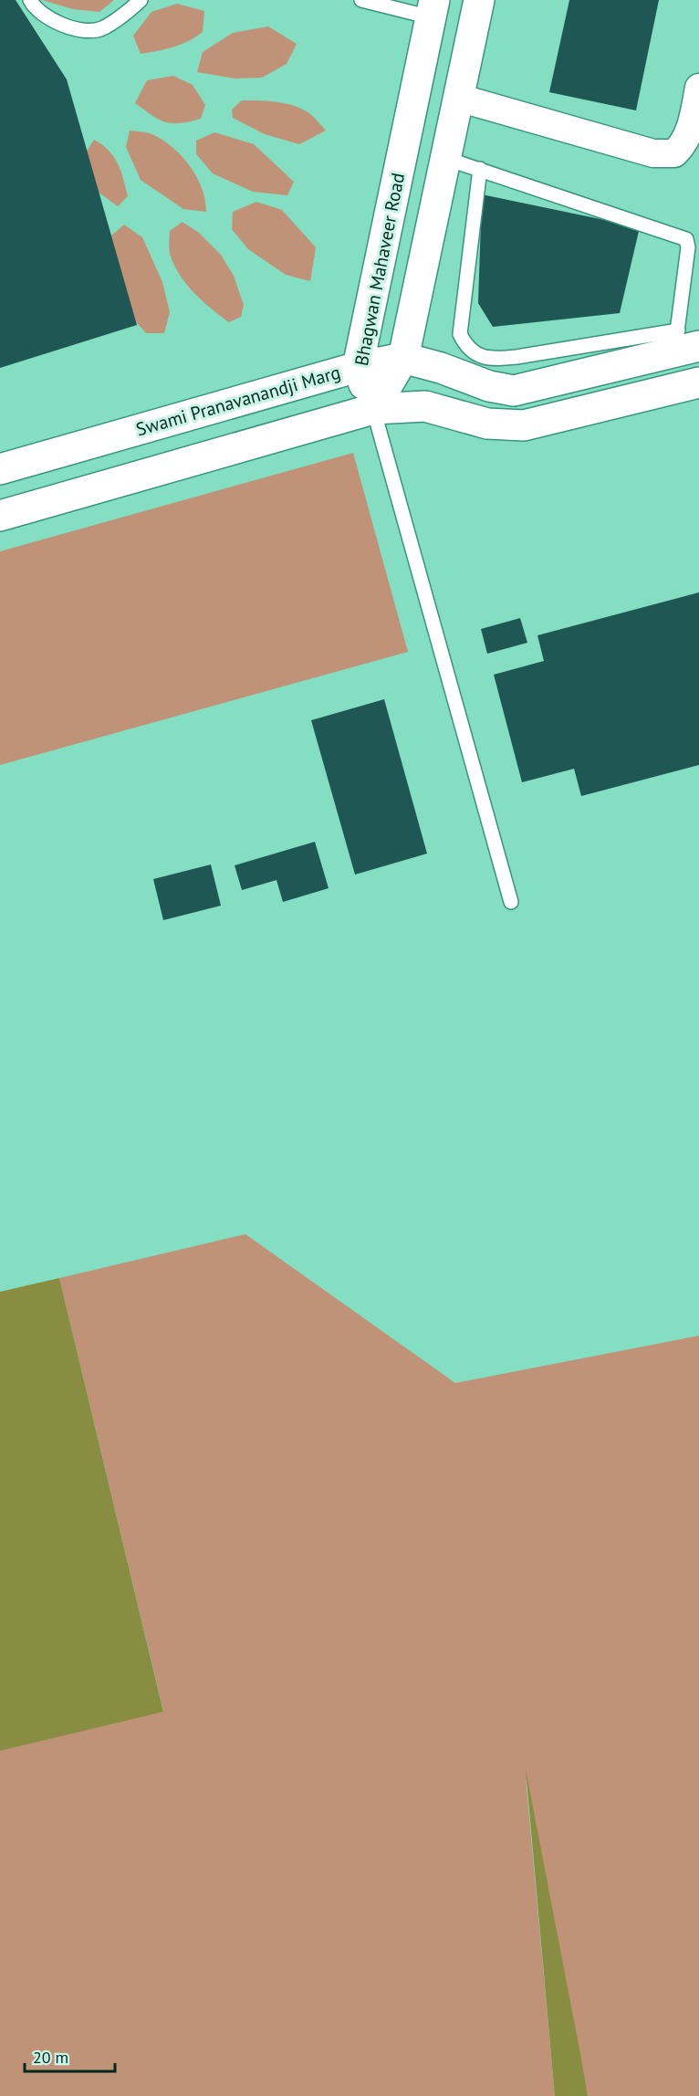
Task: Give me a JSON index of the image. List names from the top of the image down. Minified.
{"streets":{"street":["Bhagwan Mahaveer Road","Swami Pranavanandji Marg"]},"crossings":[["Bhagwan Mahaveer Road","Swami Pranavanandji Marg"]],"scale_bar":"20 m"}
